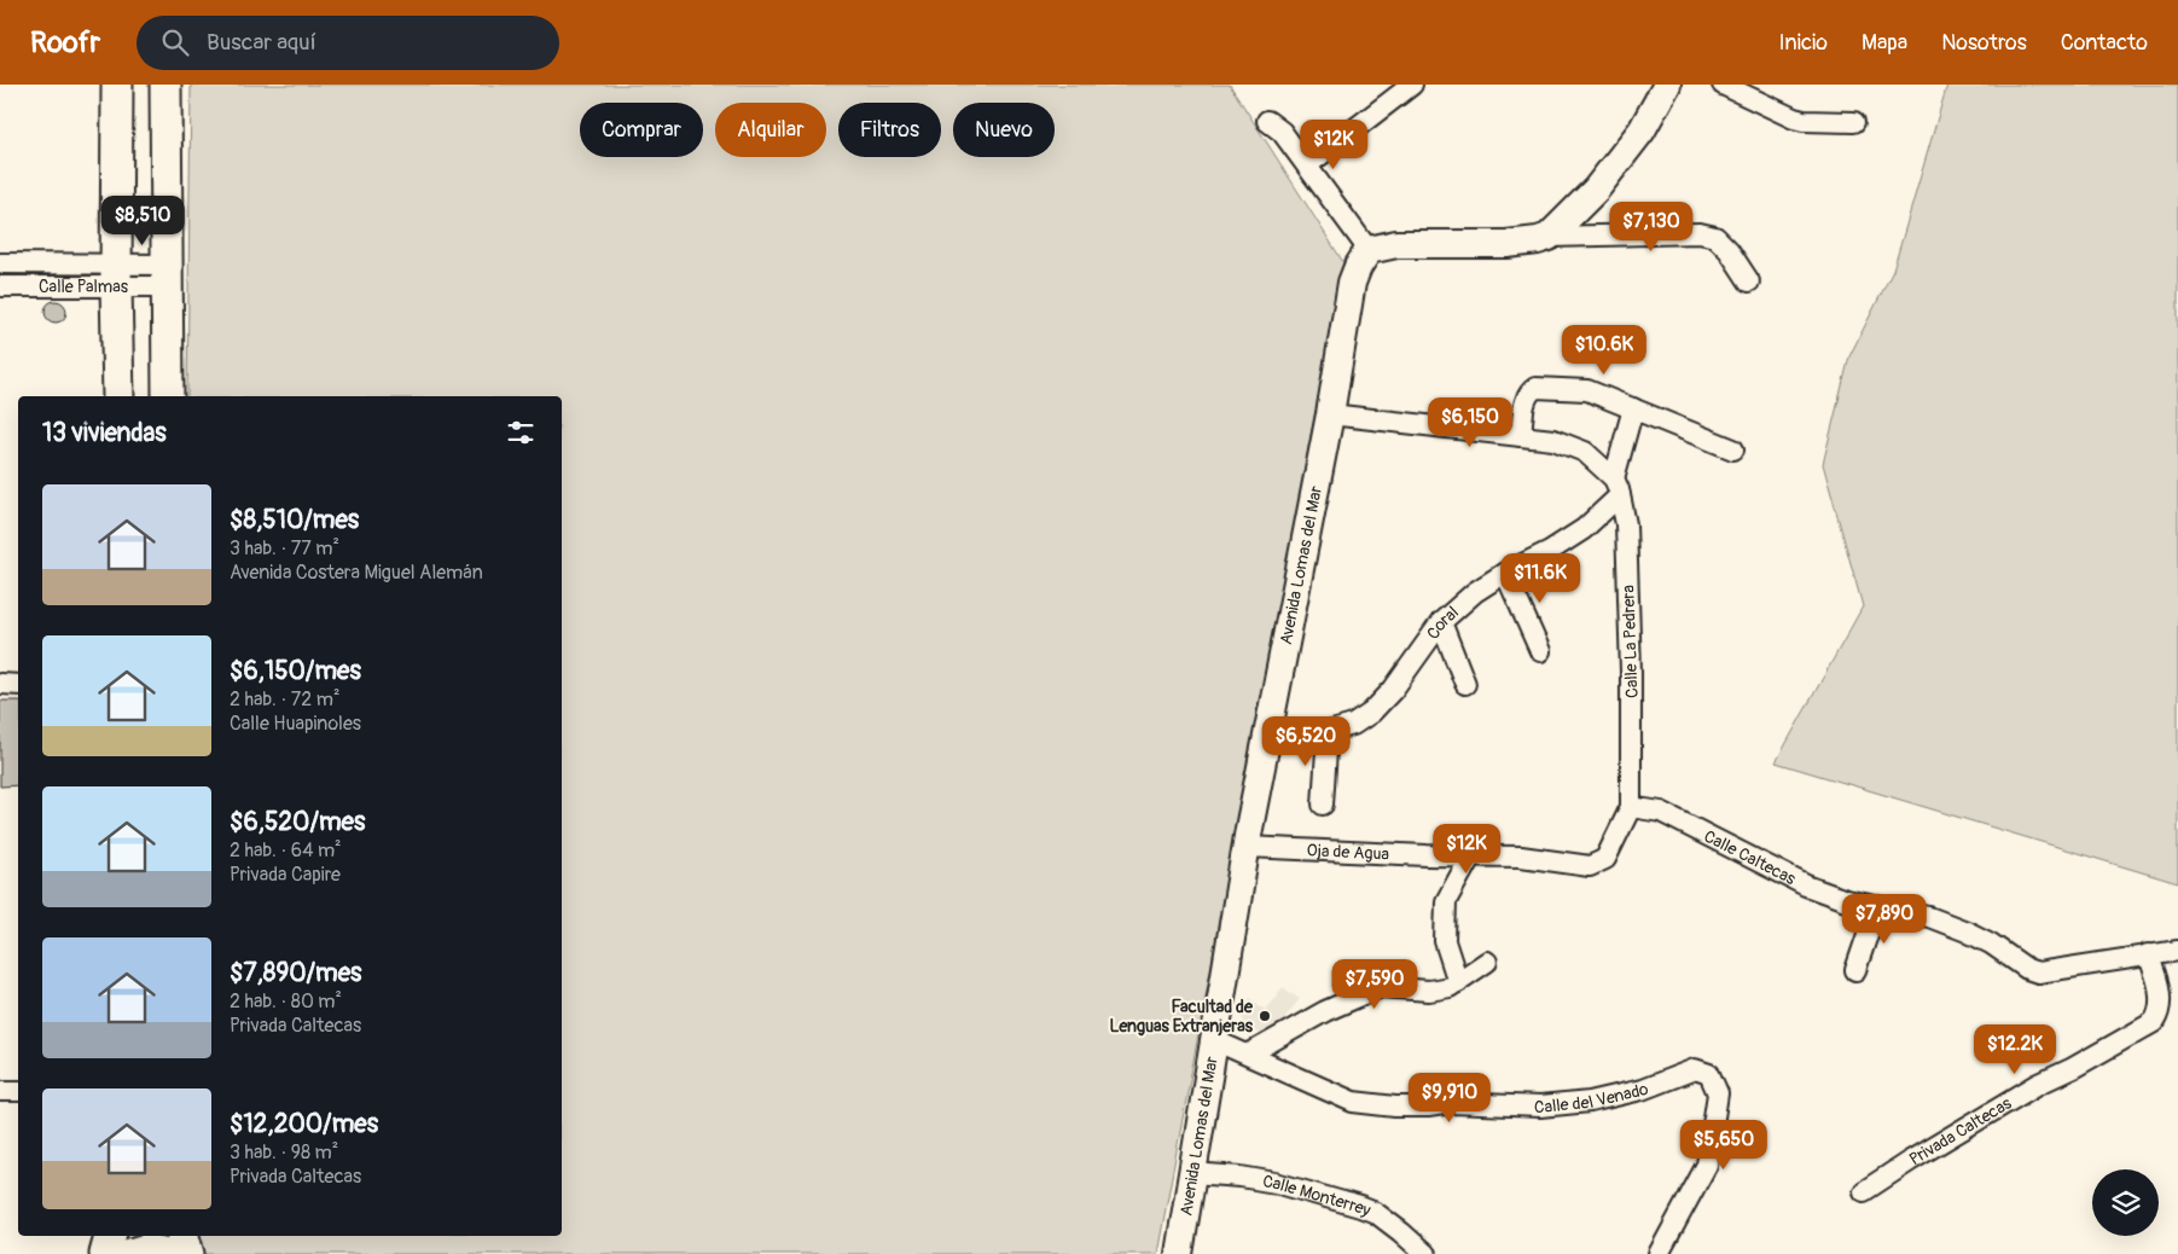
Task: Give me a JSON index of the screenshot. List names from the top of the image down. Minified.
{"streets":{"main road":["Avenida Lomas del Mar"],"street":["Calle Palmas","Coral","Calle La Pedrera","Oja de Agua","Calle Caltecas","Calle del Venado","Privada Caltecas","Calle Monterrey"]},"crossings":[["Avenida Lomas del Mar","Coral"],["Avenida Lomas del Mar","Oja de Agua"],["Avenida Lomas del Mar","Calle del Venado"],["Avenida Lomas del Mar","Calle Monterrey"],["Coral","Calle La Pedrera"],["Calle La Pedrera","Oja de Agua"],["Calle La Pedrera","Calle Caltecas"],["Oja de Agua","Calle Caltecas"],["Calle Caltecas","Privada Caltecas"]],"places":["Facultad de Lenguas Extranjeras"],"page":{"header":"Roofr","search":"Buscar aquí","nav":["Inicio","Mapa","Nosotros","Contacto"],"chip":["Comprar","Alquilar","Filtros","Nuevo"],"price":["$12K","$8,510","$7,130","$10.6K","$6,150","$11.6K","$6,520","$12K","$7,890","$7,590","$12.2K","$9,910","$5,650"],"heading":"13 viviendas","list":[{"name":"$8,510/mes","note":"3 hab. · 77 m² · Avenida Costera Miguel Alemán"},{"name":"$6,150/mes","note":"2 hab. · 72 m² · Calle Huapinoles"},{"name":"$6,520/mes","note":"2 hab. · 64 m² · Privada Capire"},{"name":"$7,890/mes","note":"2 hab. · 80 m² · Privada Caltecas"},{"name":"$12,200/mes","note":"3 hab. · 98 m² · Privada Caltecas"}]}}
